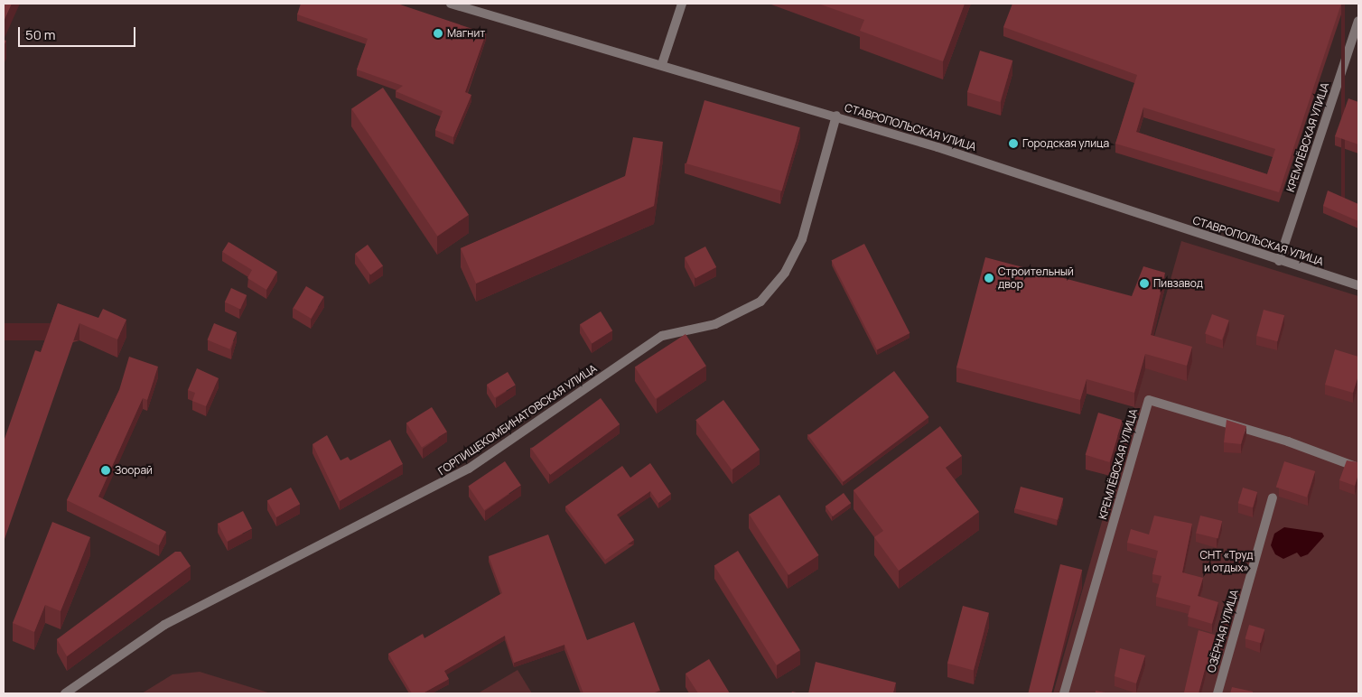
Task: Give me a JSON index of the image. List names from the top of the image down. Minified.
{"streets":{"street":["СТАВРОПОЛЬСКАЯ УЛИЦА","КРЕМЛЁВСКАЯ УЛИЦА","ГОРПИЩЕКОМБИНАТОВСКАЯ УЛИЦА","ОЗЁРНАЯ УЛИЦА"]},"crossings":[["СТАВРОПОЛЬСКАЯ УЛИЦА","КРЕМЛЁВСКАЯ УЛИЦА"],["СТАВРОПОЛЬСКАЯ УЛИЦА","ГОРПИЩЕКОМБИНАТОВСКАЯ УЛИЦА"]],"parks":["СНТ «Труд и отдых»"],"places":["Магнит","Городская улица","Строительный двор","Пивзавод","Зоорай"],"scale_bar":"50 m"}
